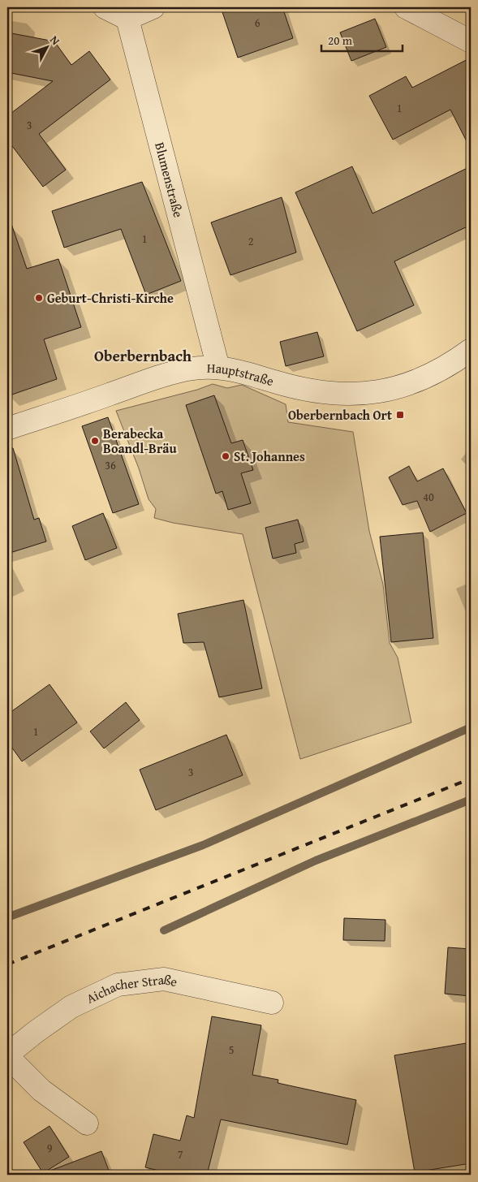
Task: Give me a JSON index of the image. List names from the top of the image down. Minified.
{"streets":{"street":["Blumenstraße","Hauptstraße","Aichacher Straße"]},"crossings":[["Blumenstraße","Hauptstraße"]],"districts":["Oberbernbach"],"places":{"other":["Geburt-Christi-Kirche","Berabecka Boandl-Bräu","St. Johannes"],"transit":["Oberbernbach Ort"]},"house_numbers":["6","1","3","1","2","36","40","1","3","5","9","7"],"scale_bar":"20 m","north":"top right"}
